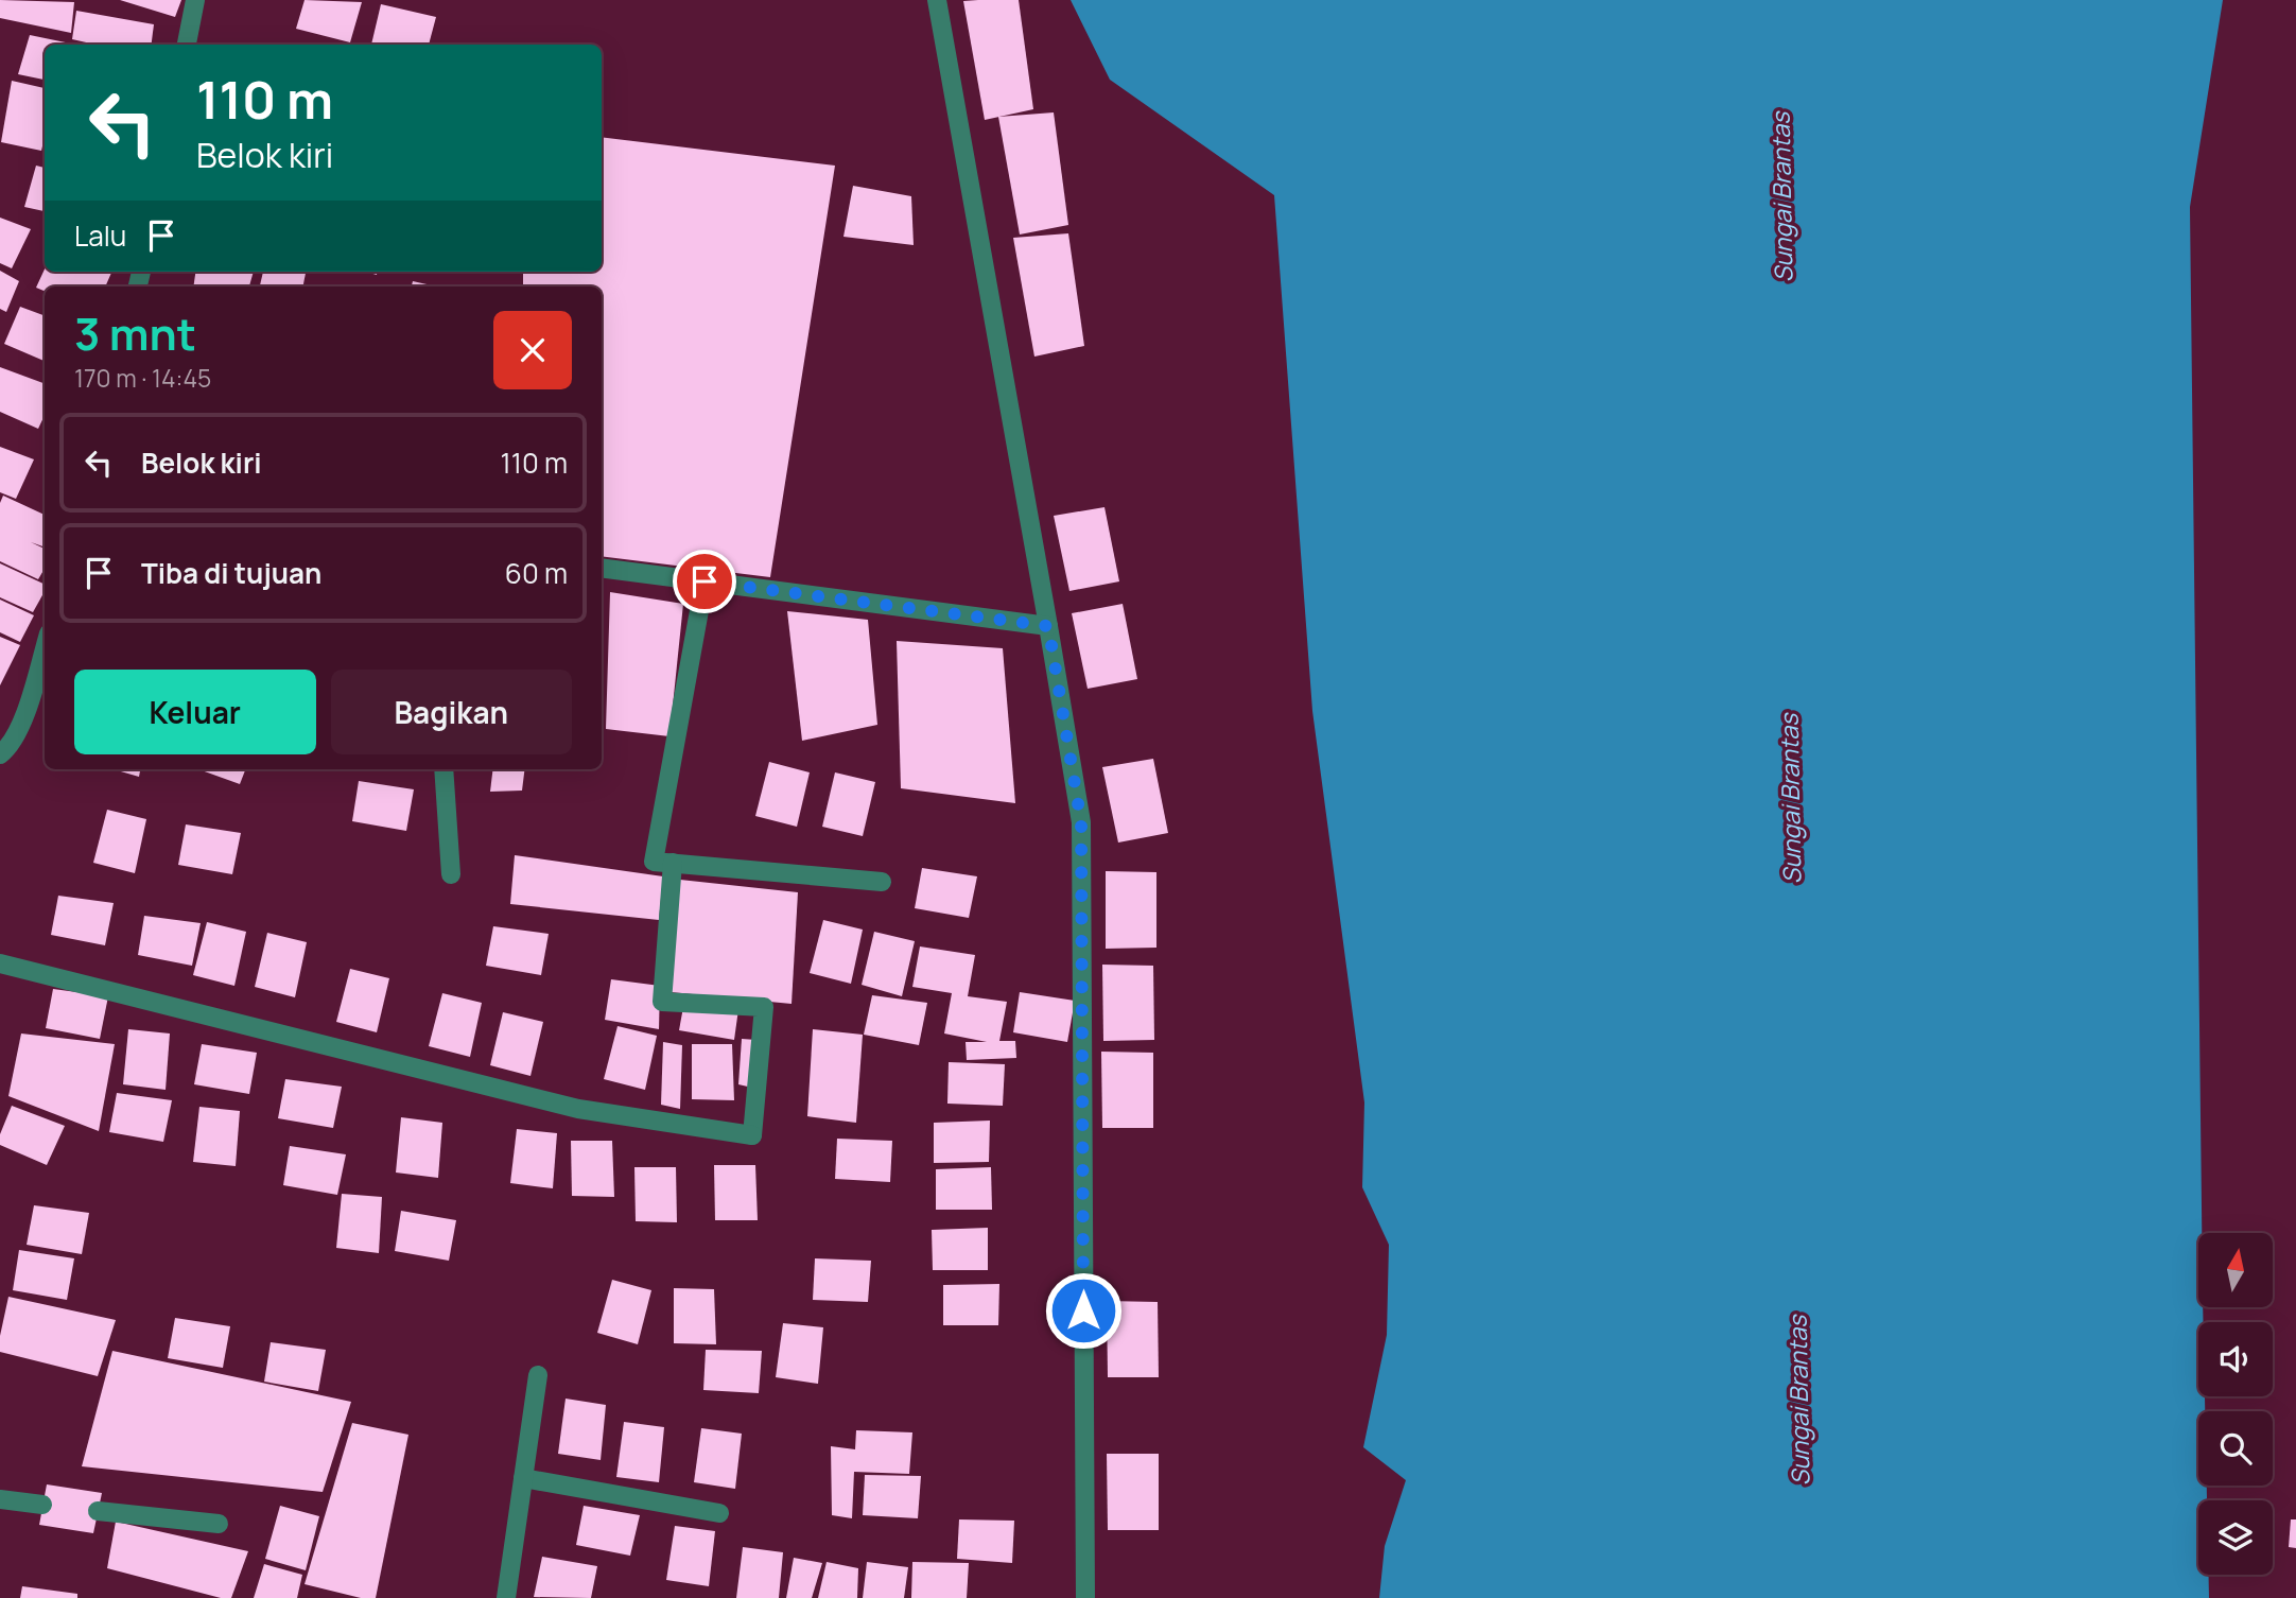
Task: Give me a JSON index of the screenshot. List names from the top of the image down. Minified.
{"water":["Sungai Brantas"],"north":"top","page":{"turn":["110 m","Belok kiri"],"then":"Lalu","heading":["3 mnt","170 m · 14:45"],"list":[{"name":"Belok kiri","value":"110 m"},{"name":"Tiba di tujuan","value":"60 m"}],"buttons":["Keluar","Bagikan"]}}
